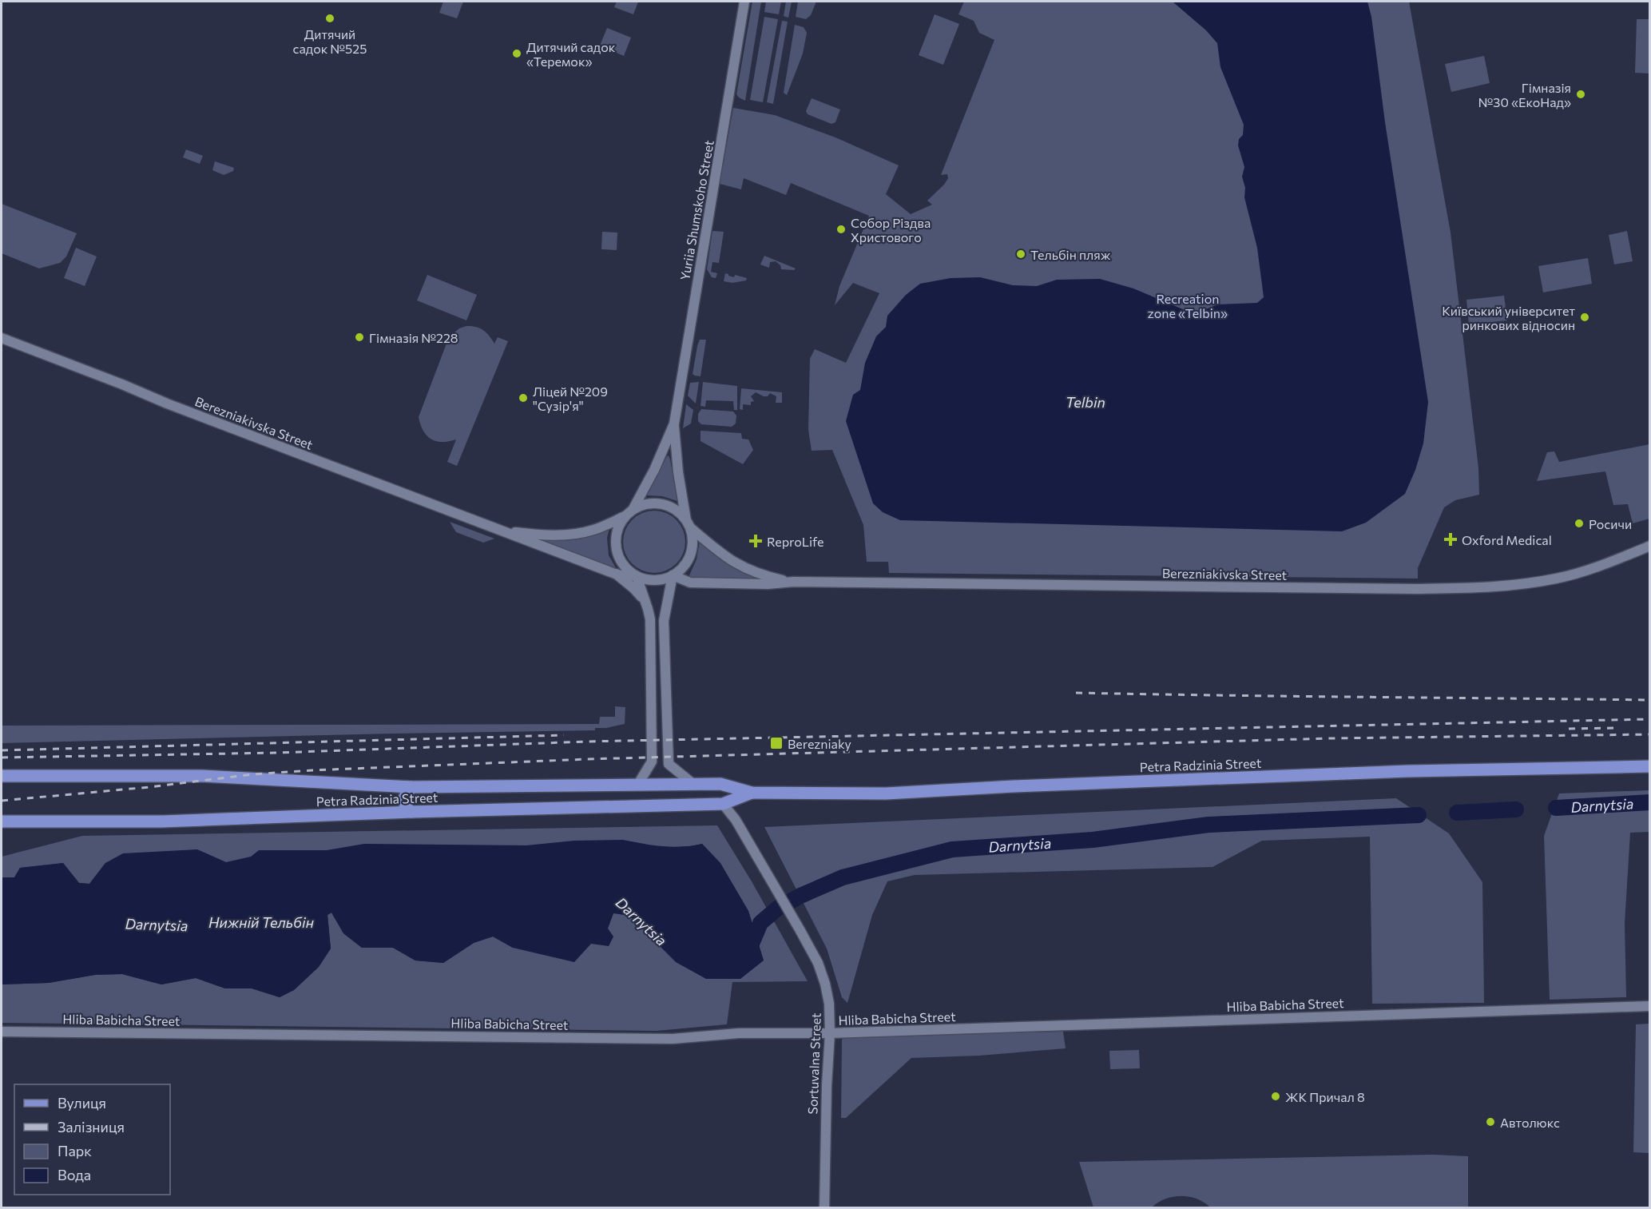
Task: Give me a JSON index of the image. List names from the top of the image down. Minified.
{"streets":{"main road":["Petra Radzinia Street"],"street":["Yuriia Shumskoho Street","Berezniakivska Street","Hliba Babicha Street","Sortuvalna Street"]},"crossings":[["Yuriia Shumskoho Street","Berezniakivska Street"],["Petra Radzinia Street","Sortuvalna Street"],["Hliba Babicha Street","Sortuvalna Street"]],"water":["Telbin","Darnytsia","Нижній Тельбін"],"parks":["Recreation zone «Telbin»"],"places":{"other":["Дитячий садок №525","Дитячий садок «Теремок»","Гімназія №30 «ЕкоНад»","Собор Різдва Христового","Тельбін пляж","Київський університет ринкових відносин","Гімназія №228","Ліцей №209 \"Сузір'я\"","Росичи","ЖК Причал 8","Автолюкс"],"health":["Oxford Medical","ReproLife"],"transit":["Berezniaky"]},"legend":["Вулиця","Залізниця","Парк","Вода"]}
